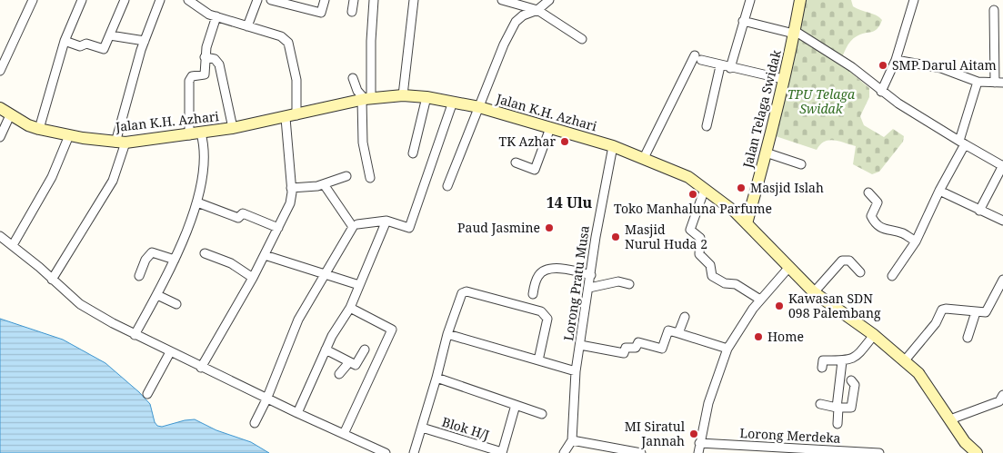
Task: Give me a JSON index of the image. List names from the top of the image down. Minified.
{"streets":{"street":["Jalan Telaga Swidak","Jalan K.H. Azhari","Lorong Pratu Musa","Blok H/J","Lorong Merdeka"]},"crossings":[["Jalan Telaga Swidak","Jalan K.H. Azhari"],["Jalan K.H. Azhari","Lorong Pratu Musa"]],"districts":["14 Ulu"],"parks":["TPU Telaga Swidak"],"places":["SMP Darul Aitam","TK Azhar","Masjid Islah","Toko Manhaluna Parfume","Paud Jasmine","Masjid Nurul Huda 2","Kawasan SDN 098 Palembang","Home","MI Siratul Jannah"]}
